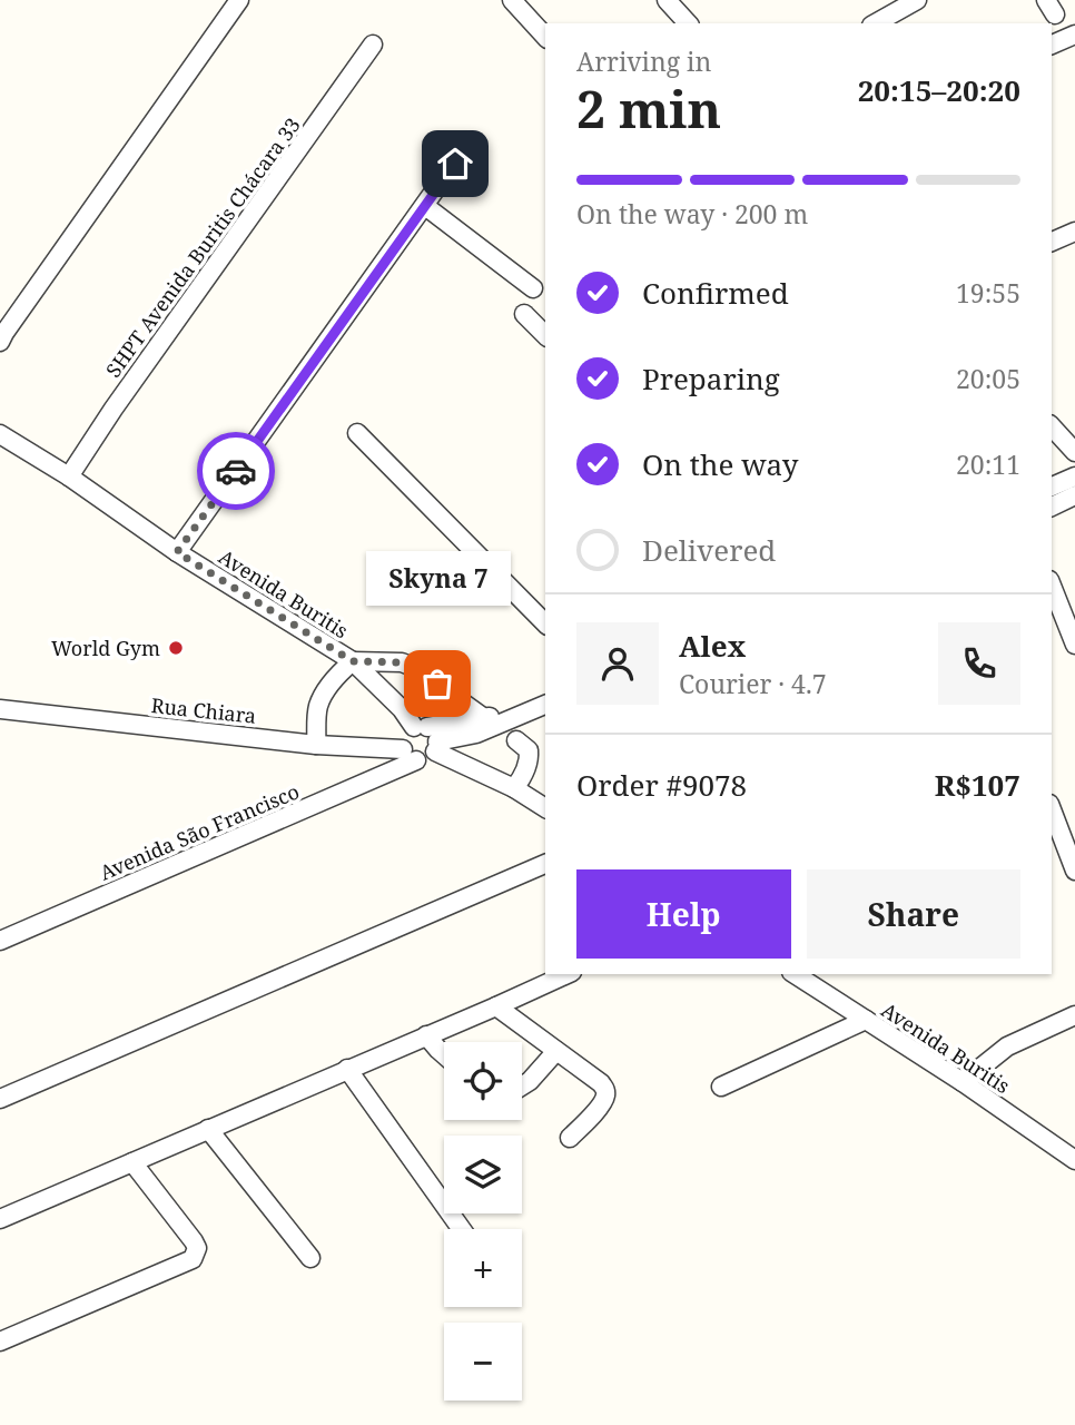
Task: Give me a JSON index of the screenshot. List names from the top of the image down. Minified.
{"streets":{"street":["SHPT Avenida Buritis Chácara 33","Avenida Buritis","Rua Chiara","Avenida São Francisco"]},"crossings":[["SHPT Avenida Buritis Chácara 33","Avenida Buritis"],["Avenida Buritis","Avenida São Francisco"],["Rua Chiara","Avenida São Francisco"]],"places":["World Gym","Skyna 7"],"page":{"heading":["2 min","Arriving in","20:15–20:20"],"panel":["Alex","Courier · 4.7","Order #9078","R$107"],"bar":"On the way · 200 m","list":[["Confirmed","19:55"],["Preparing","20:05"],["On the way","20:11"],"Delivered"],"bubble":"Skyna 7","buttons":["Help","Share"],"map_buttons":["+","−"]}}
